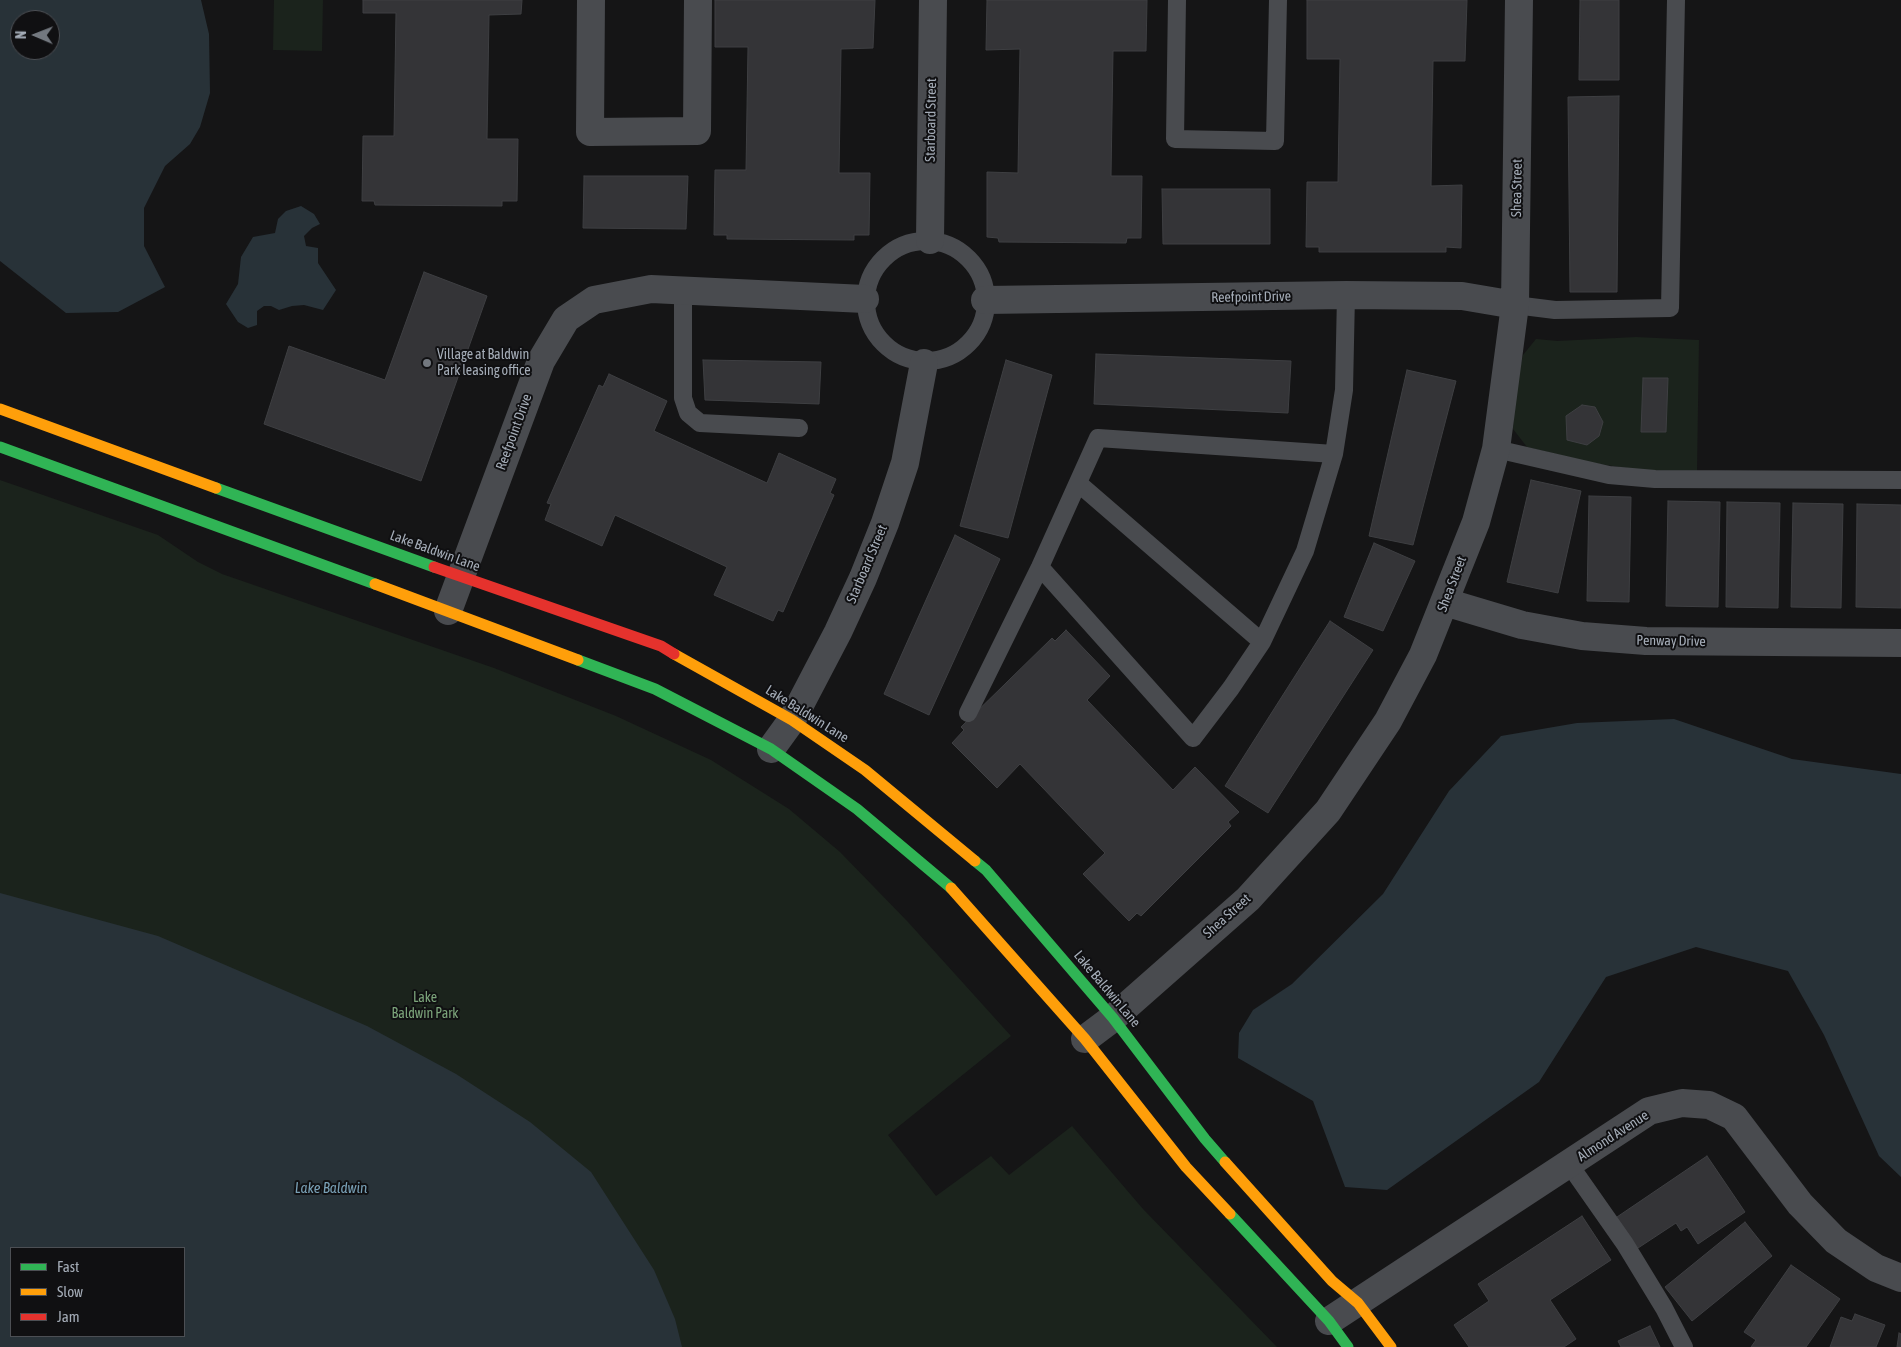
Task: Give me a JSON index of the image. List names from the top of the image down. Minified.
{"streets":{"street":["Starboard Street","Shea Street","Reefpoint Drive","Lake Baldwin Lane","Penway Drive","Almond Avenue"]},"crossings":[["Starboard Street","Reefpoint Drive"],["Starboard Street","Lake Baldwin Lane"],["Shea Street","Reefpoint Drive"],["Shea Street","Lake Baldwin Lane"],["Shea Street","Penway Drive"],["Reefpoint Drive","Lake Baldwin Lane"],["Lake Baldwin Lane","Almond Avenue"]],"water":["Lake Baldwin"],"parks":["Lake Baldwin Park"],"places":["Village at Baldwin Park leasing office"],"legend":["Fast","Slow","Jam"],"north":"left"}
